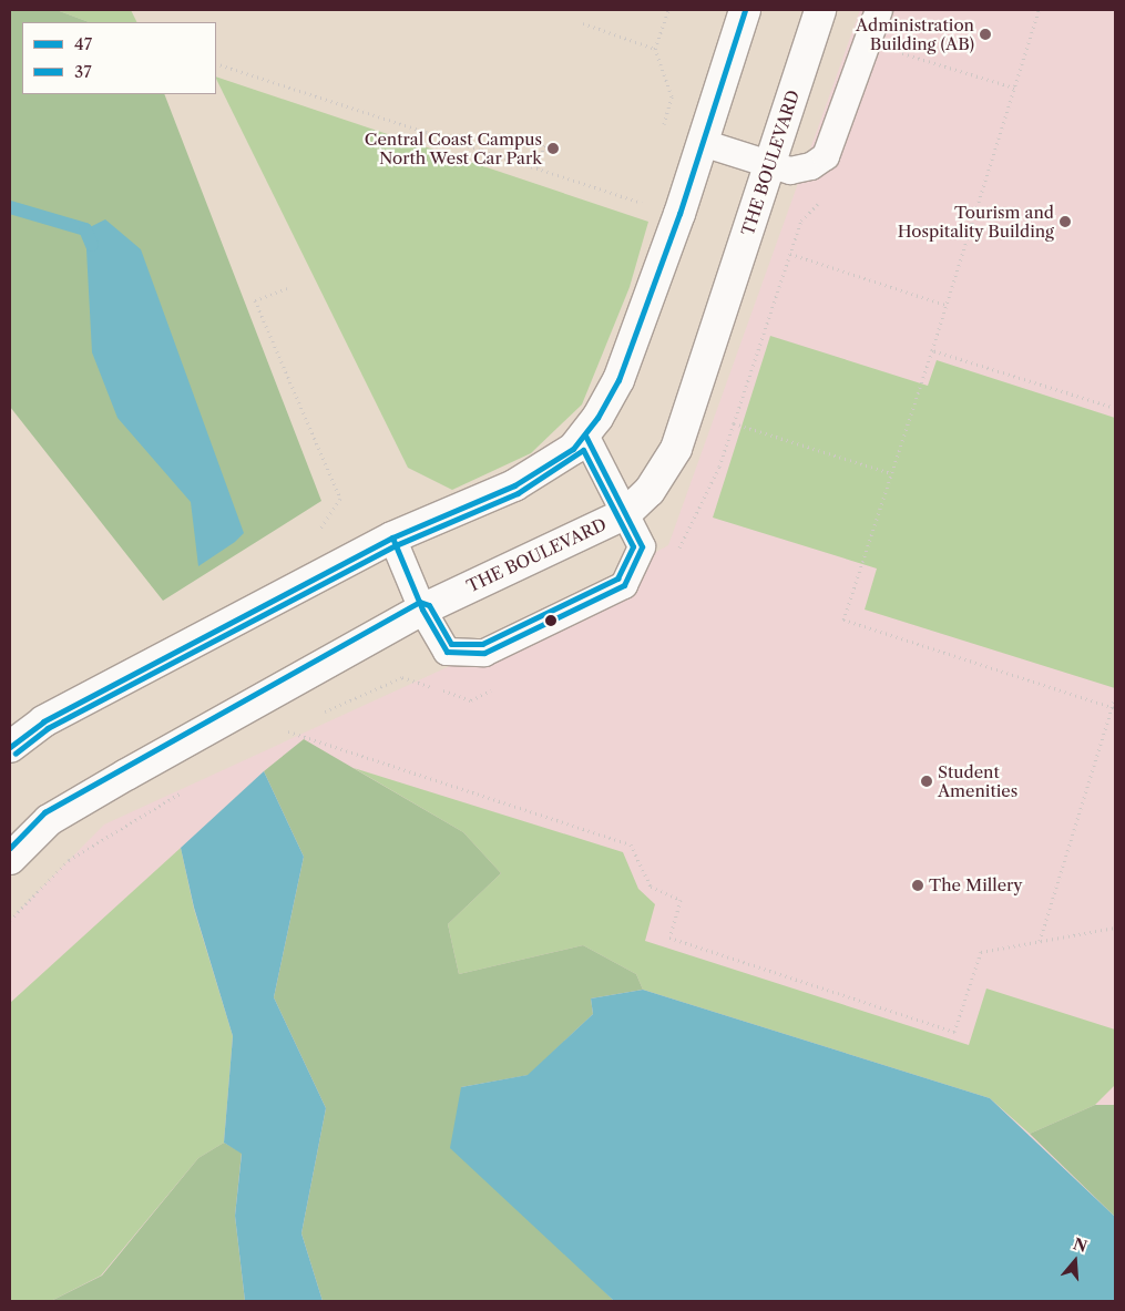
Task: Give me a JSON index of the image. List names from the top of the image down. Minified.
{"streets":{"street":["THE BOULEVARD"]},"places":["Administration Building (AB)","Central Coast Campus North West Car Park","Tourism and Hospitality Building","Student Amenities","The Millery"],"lines":["transit line 47","transit line 37"],"legend":["47","37"],"north":"top"}
